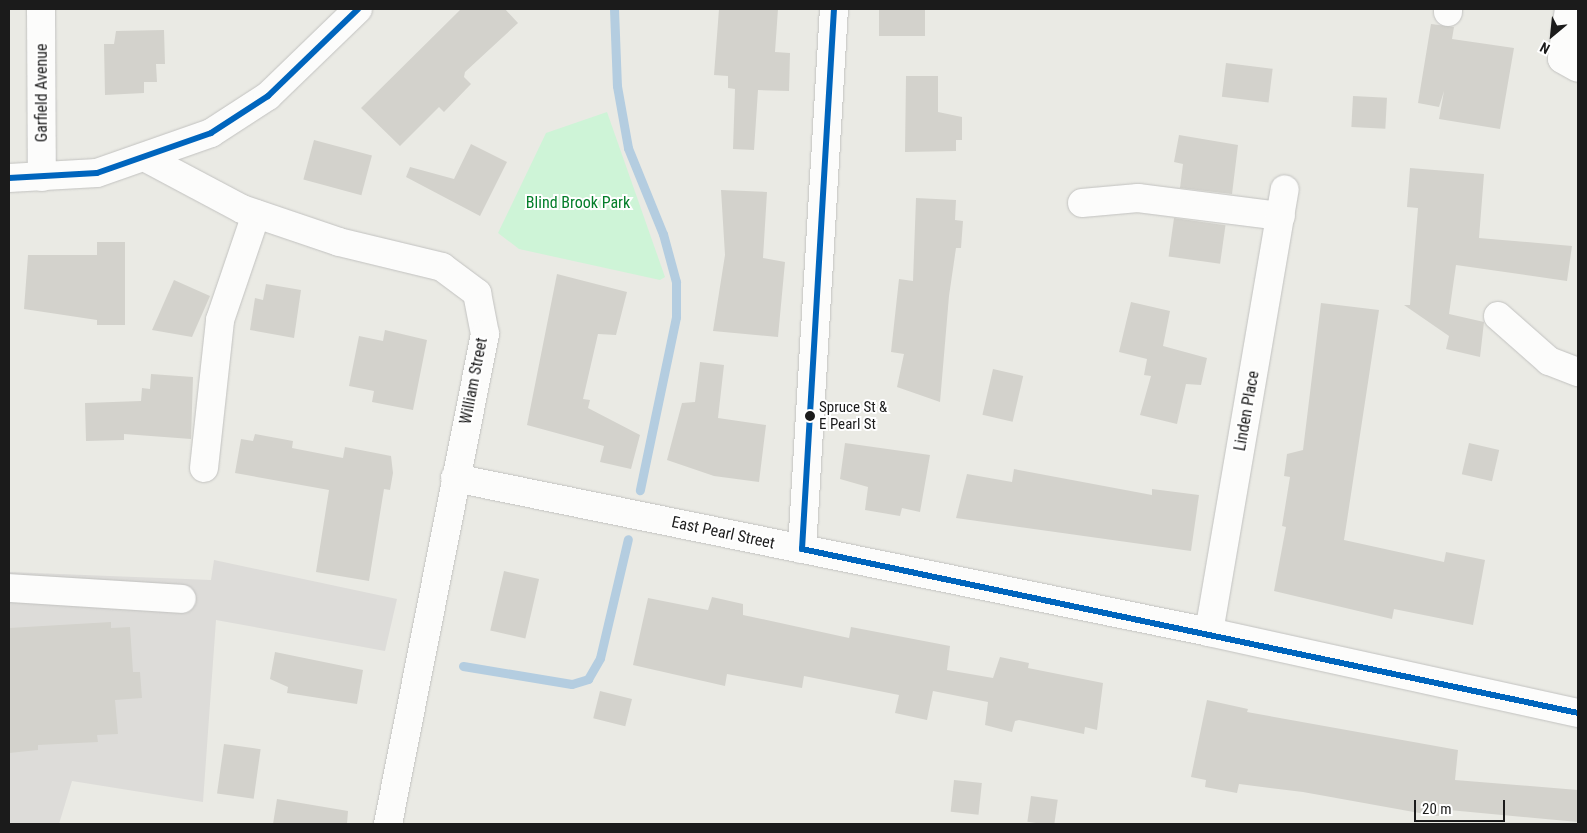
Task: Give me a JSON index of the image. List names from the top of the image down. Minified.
{"streets":{"street":["Garfield Avenue","William Street","Linden Place","East Pearl Street"]},"crossings":[["William Street","East Pearl Street"],["Linden Place","East Pearl Street"]],"parks":["Blind Brook Park"],"places":["Spruce St & E Pearl St"],"scale_bar":"20 m","north":"bottom left"}
